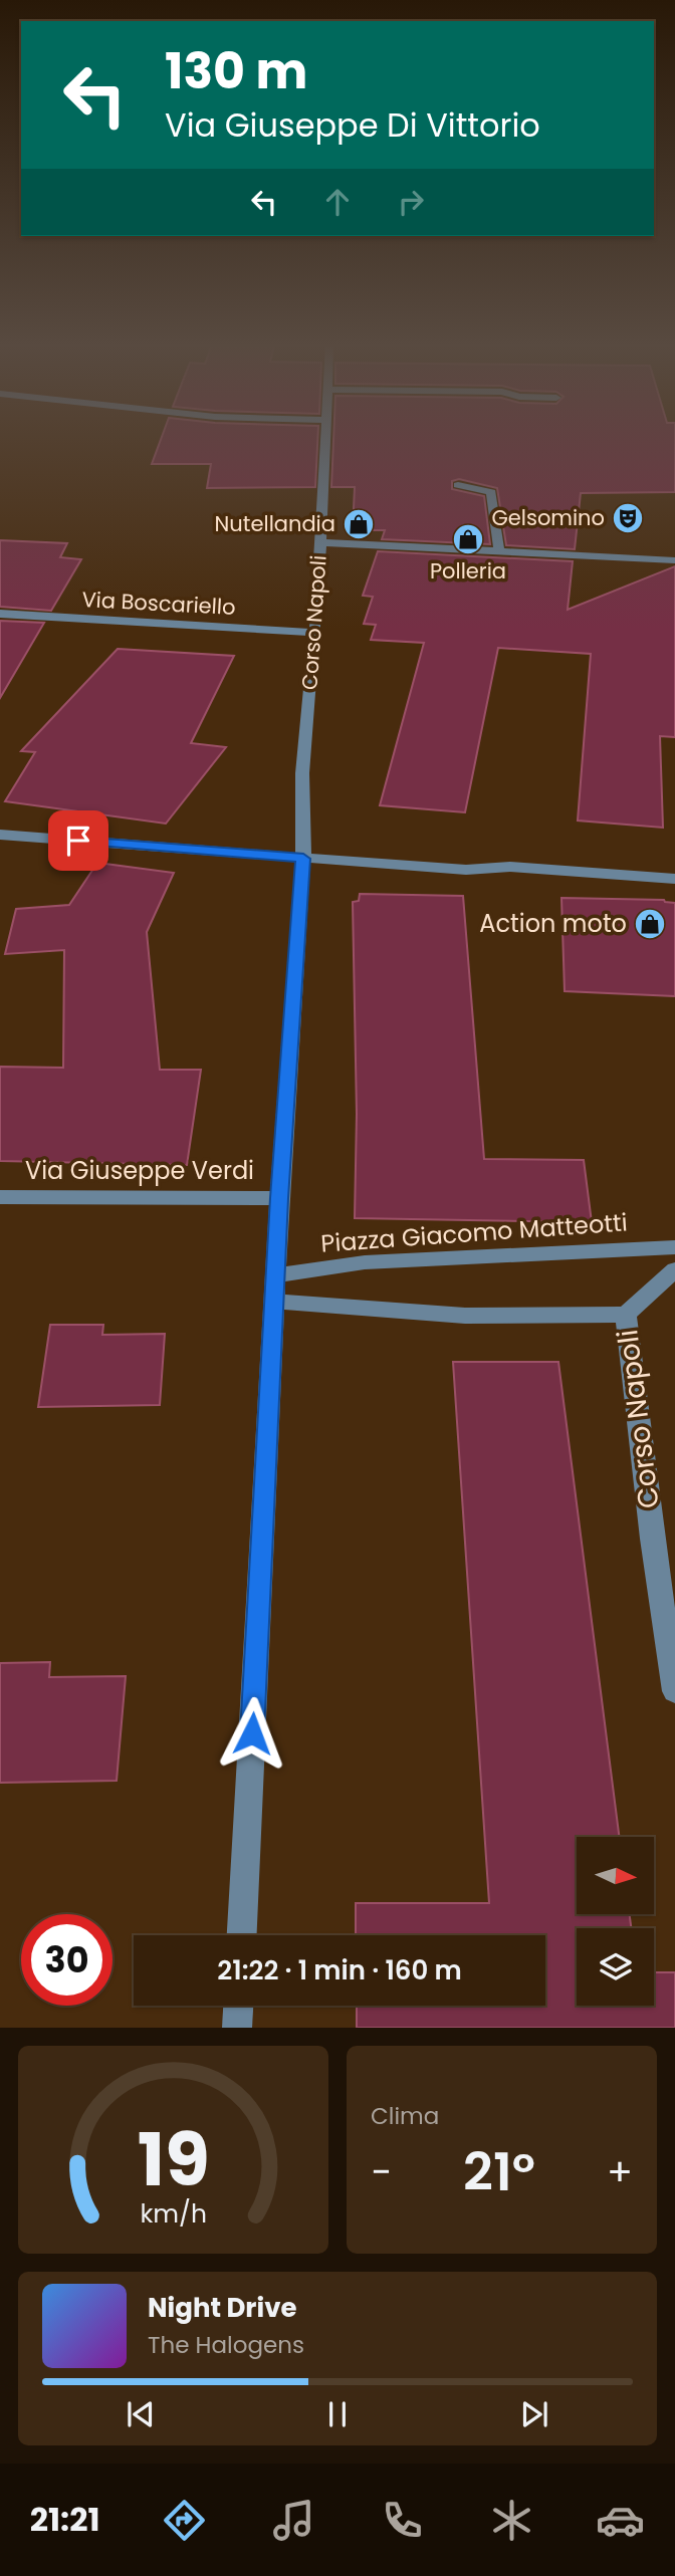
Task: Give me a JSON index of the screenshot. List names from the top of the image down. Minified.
{"streets":{"street":["Via Boscariello","Corso Napoli","Via Giuseppe Verdi","Piazza Giacomo Matteotti"]},"crossings":[["Via Boscariello","Corso Napoli"],["Corso Napoli","Via Giuseppe Verdi"],["Corso Napoli","Piazza Giacomo Matteotti"]],"places":{"theatre":["Gelsomino"],"shop":["Nutellandia","Polleria","Action moto"]},"north":"right","page":{"turn":["130 m","Via Giuseppe Di Vittorio"],"limit":"30","trip":"21:22 · 1 min · 160 m","tile":"Clima","heat":["−","21°","+"],"song":["Night Drive","The Halogens"],"tabs":"21:21","gauge":["19","km/h"]}}
